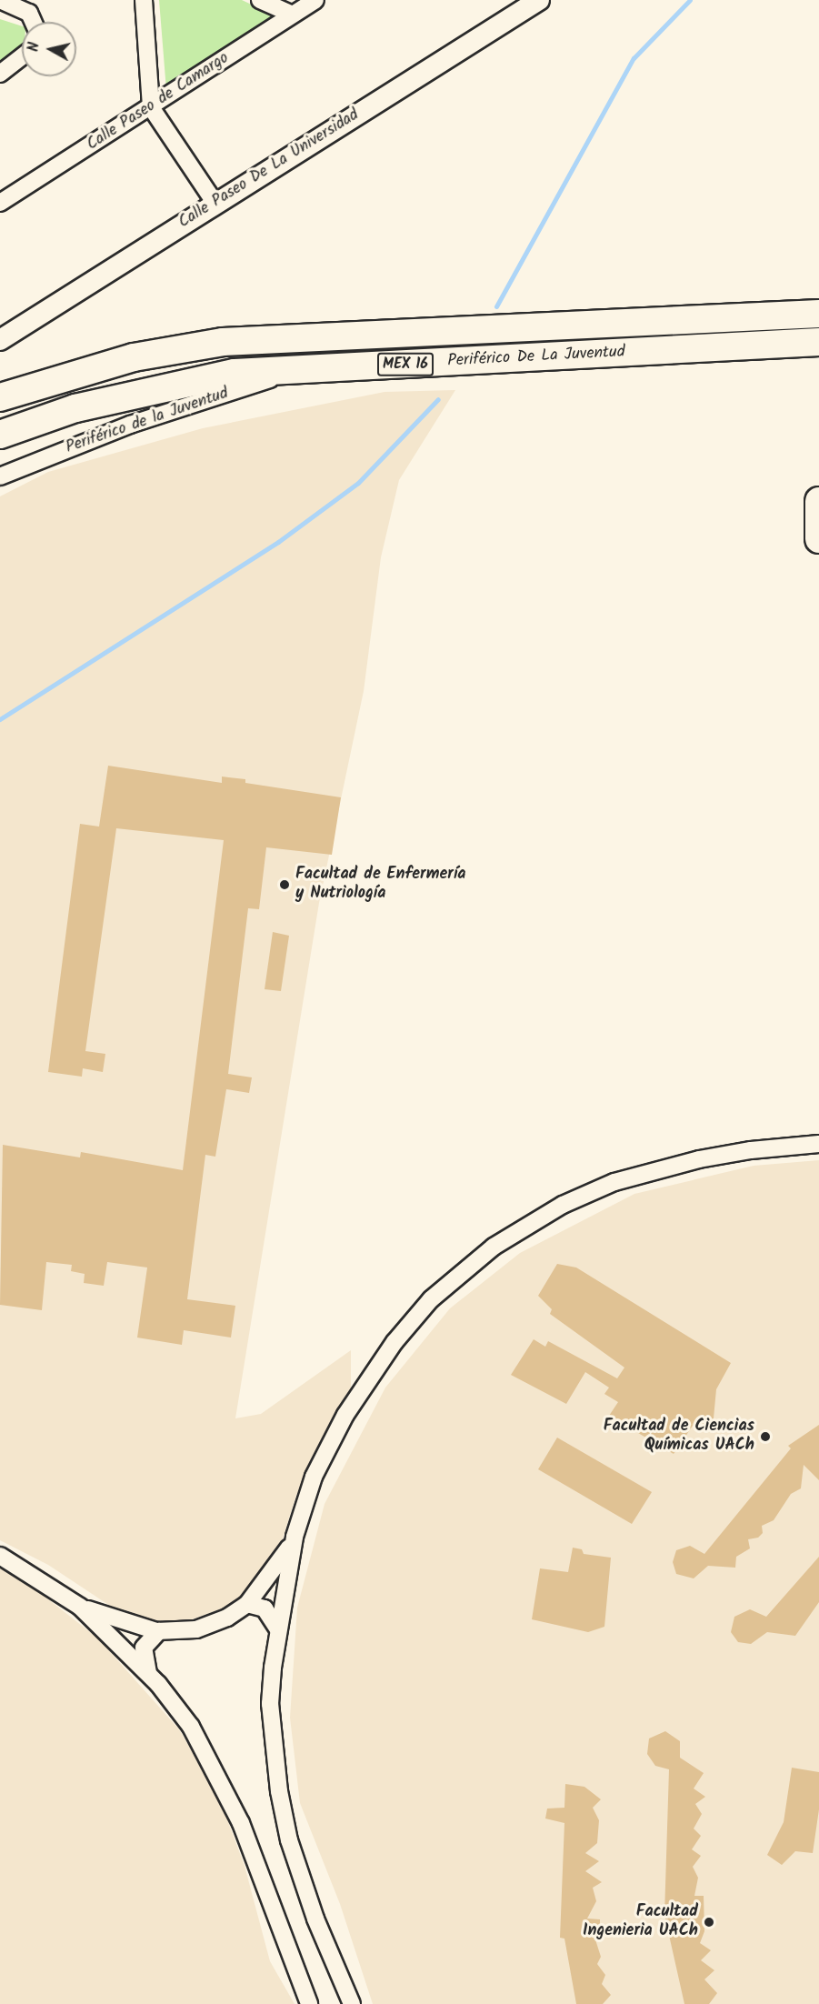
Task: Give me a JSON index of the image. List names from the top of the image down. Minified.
{"streets":{"highway":["Periférico De La Juventud","MEX 16"],"street":["Calle Paseo de Camargo","Calle Paseo De La Universidad","Periférico de la Juventud"]},"crossings":[["Periférico De La Juventud","Periférico de la Juventud"]],"places":["Facultad de Enfermería y Nutriología","Facultad de Ciencias Químicas UACh","Facultad Ingenieria UACh"],"north":"left"}
